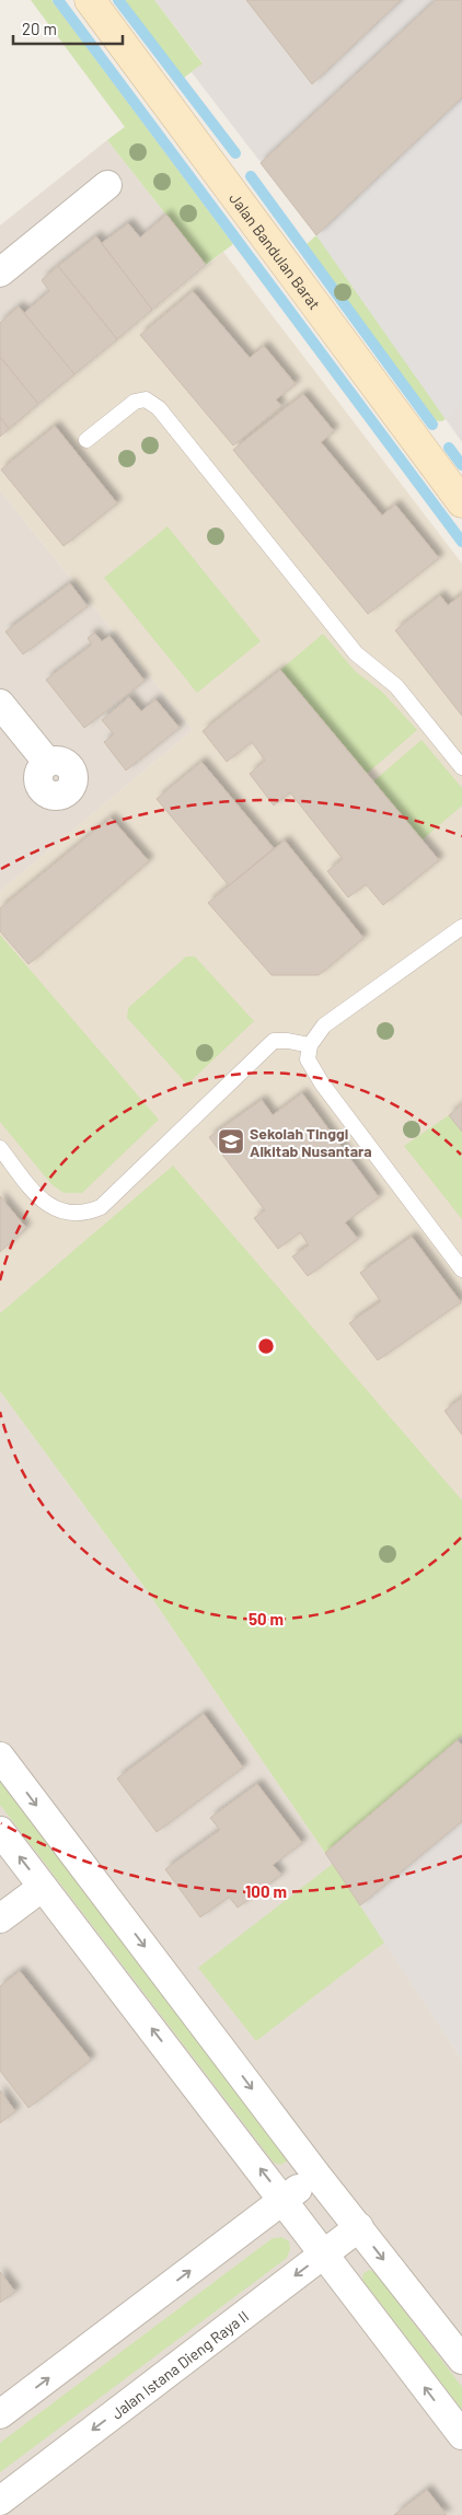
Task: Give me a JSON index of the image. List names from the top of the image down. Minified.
{"streets":{"street":["Jalan Bandulan Barat","Jalan Istana Dieng Raya II"]},"places":{"school or university":["Sekolah Tinggi Alkitab Nusantara"]},"scale_bar":"20 m","rings":["50 m","100 m"]}
